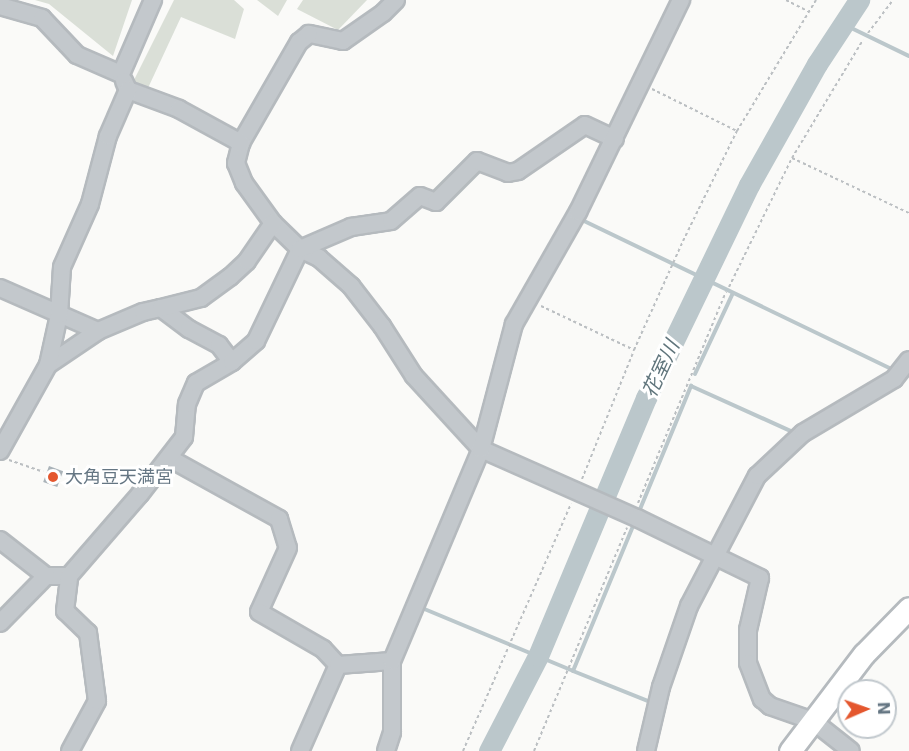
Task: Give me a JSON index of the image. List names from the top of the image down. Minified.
{"water":["花室川"],"places":["大角豆天満宮"],"north":"right"}
